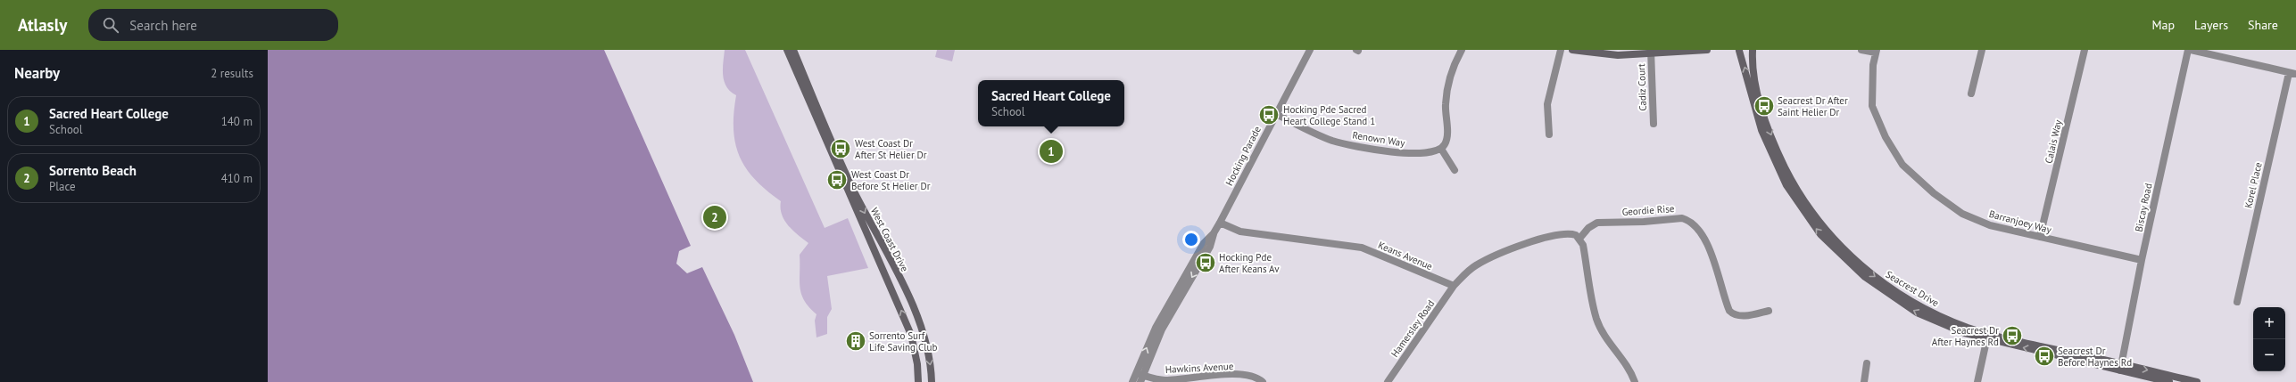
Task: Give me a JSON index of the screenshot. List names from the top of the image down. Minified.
{"streets":{"main road":["West Coast Drive","Seacrest Drive"],"street":["Cadiz Court","Renown Way","Calais Way","Hocking Parade","Korel Place","Biscay Road","Geordie Rise","Barranjoey Way","Keans Avenue","Hamersley Road","Hawkins Avenue"]},"crossings":[["Renown Way","Hocking Parade"],["Calais Way","Barranjoey Way"],["Hocking Parade","Keans Avenue"],["Hocking Parade","Hawkins Avenue"],["Biscay Road","Barranjoey Way"],["Biscay Road","Seacrest Drive"],["Keans Avenue","Hamersley Road"]],"places":{"bus stop":["Seacrest Dr After Saint Helier Dr","Hocking Pde Sacred Heart College Stand 1","West Coast Dr After St Helier Dr","West Coast Dr Before St Helier Dr","Hocking Pde After Keans Av","Seacrest Dr After Haynes Rd","Seacrest Dr Before Haynes Rd"],"building":["Sorrento Surf Life Saving Club"]},"page":{"header":"Atlasly","search":"Search here","nav":["Map","Layers","Share"],"heading":["Nearby","2 results"],"popup":["Sacred Heart College","School"],"list":[{"mark":"1","name":"Sacred Heart College","note":"School","value":"140 m"},{"mark":"2","name":"Sorrento Beach","note":"Place","value":"410 m"}],"pins":["1","2"],"map_buttons":["+","−"]}}
